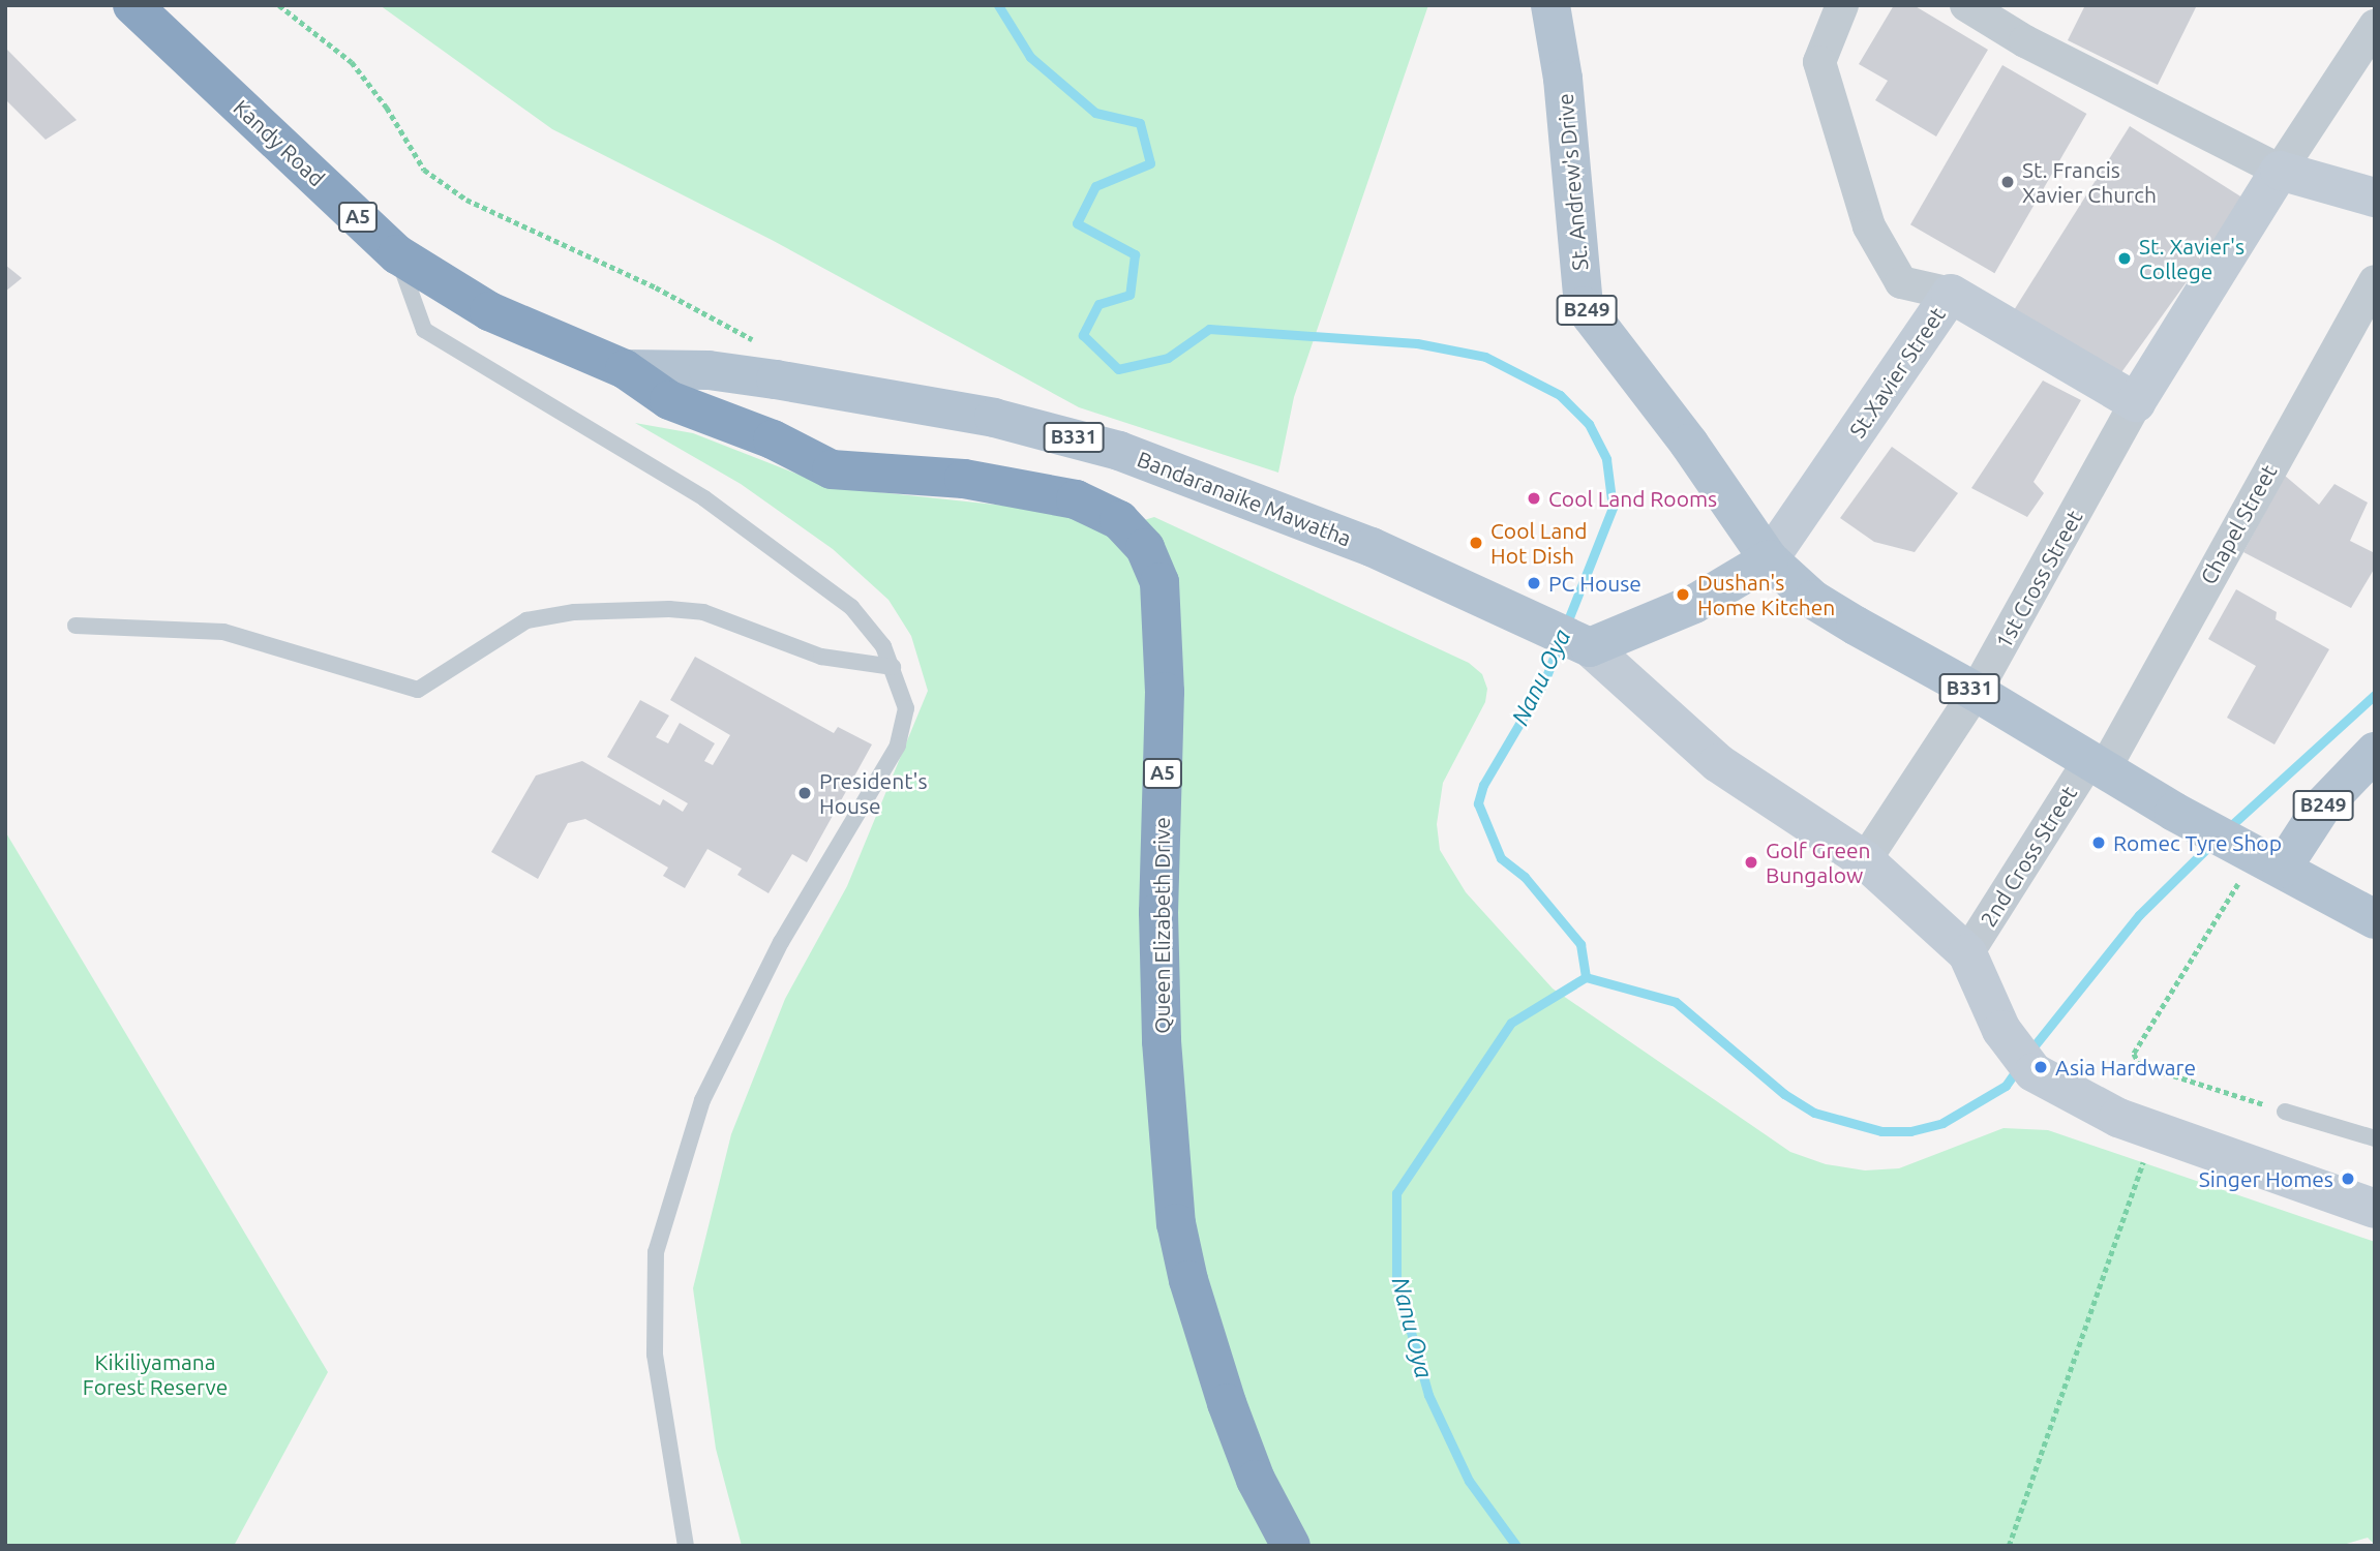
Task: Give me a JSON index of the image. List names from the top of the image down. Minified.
{"streets":{"highway":["Kandy Road","A5","Queen Elizabeth Drive"],"main road":["St. Andrew's Drive","B249","B331","Bandaranaike Mawatha"],"street":["St.Xavier Street","Chapel Street","1st Cross Street","2nd Cross Street"]},"crossings":[["Kandy Road","Bandaranaike Mawatha"],["Kandy Road","Queen Elizabeth Drive"],["St. Andrew's Drive","St.Xavier Street"],["St. Andrew's Drive","B331"],["B249","B331"],["St.Xavier Street","B331"],["B331","Chapel Street"],["B331","1st Cross Street"],["B331","2nd Cross Street"],["Bandaranaike Mawatha","Queen Elizabeth Drive"],["Chapel Street","2nd Cross Street"]],"water":["Nanu Oya"],"parks":["Kikiliyamana Forest Reserve"],"places":["St. Francis Xavier Church","St. Xavier's College","Cool Land Rooms","Cool Land Hot Dish","PC House","Dushan's Home Kitchen","President's House","Romec Tyre Shop","Golf Green Bungalow","Asia Hardware","Singer Homes"]}
